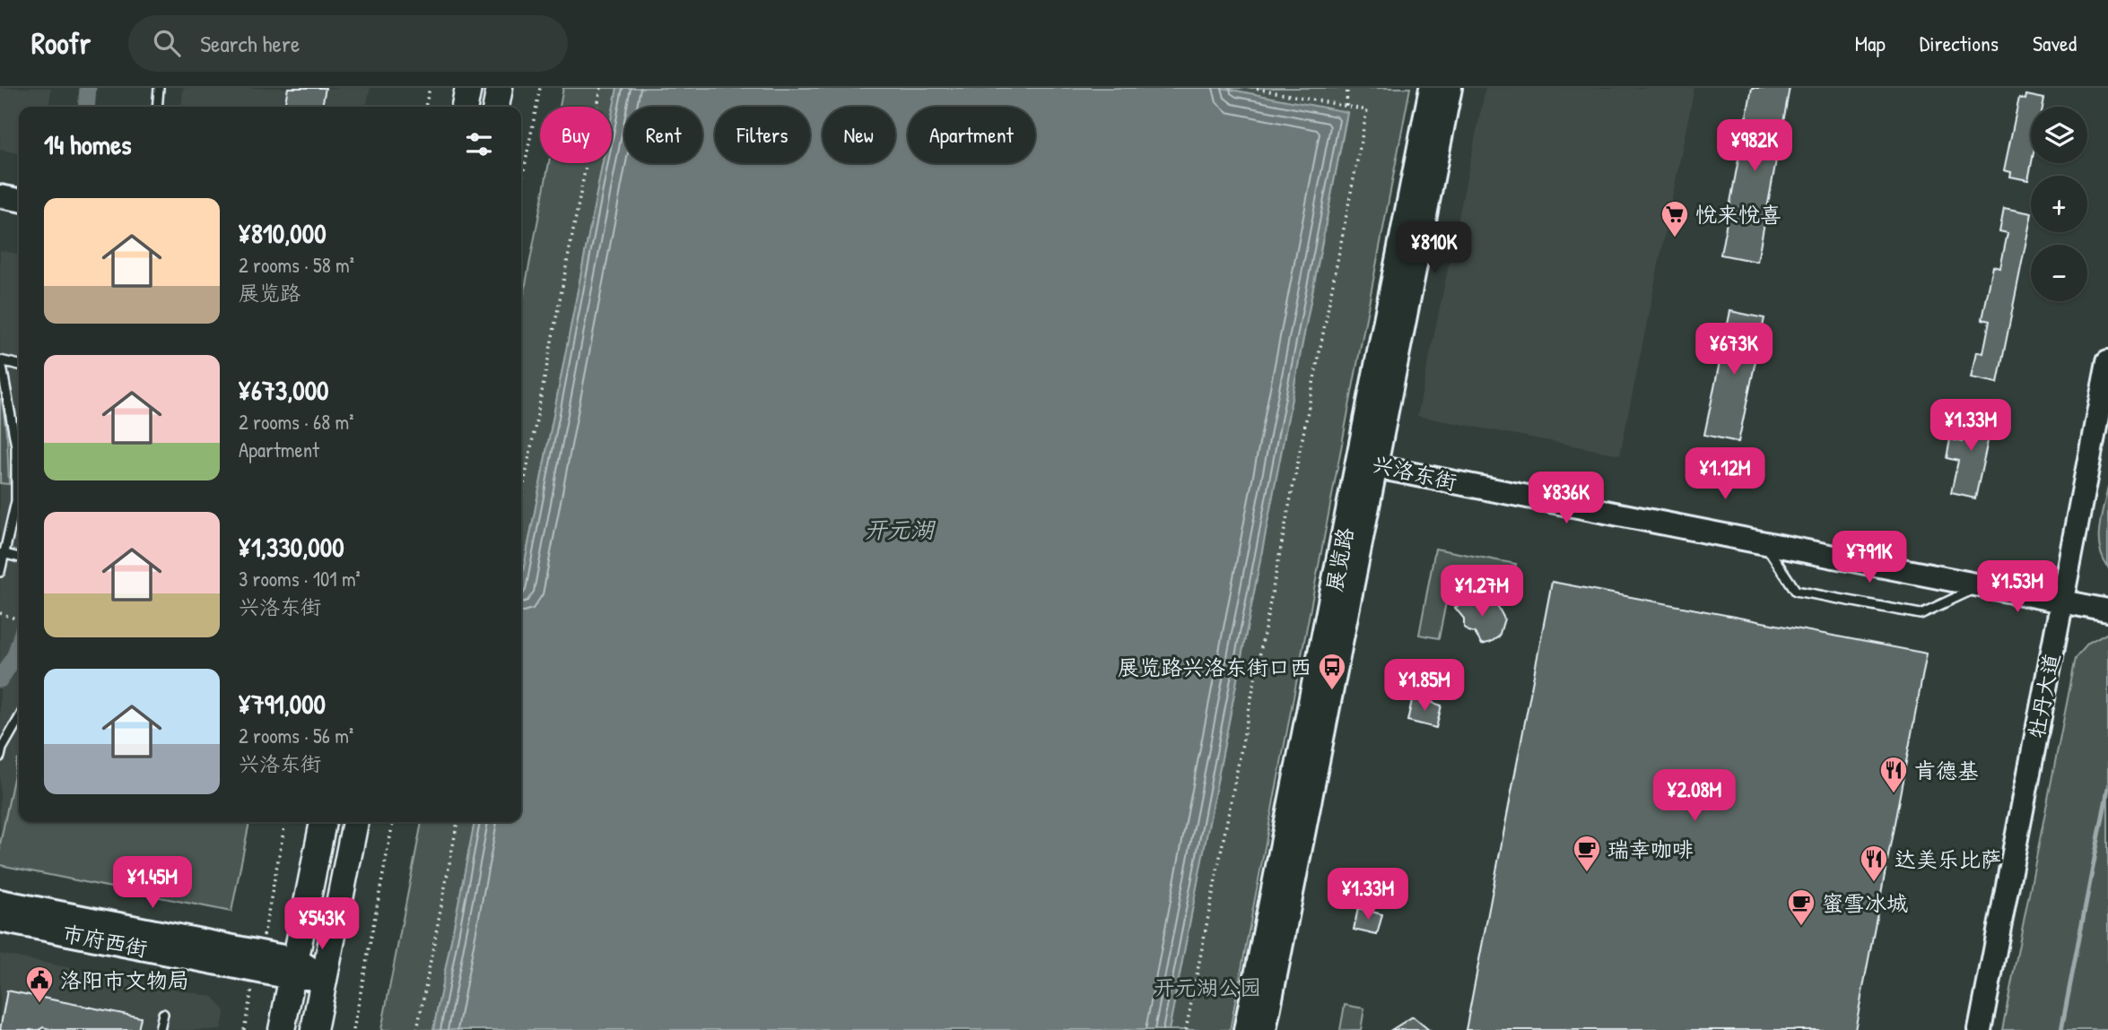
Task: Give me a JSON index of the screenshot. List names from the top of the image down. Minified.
{"streets":{"street":["兴洛东街","展览路","牡丹大道","市府西街"]},"crossings":[["兴洛东街","展览路"],["兴洛东街","牡丹大道"]],"water":["开元湖"],"parks":["开元湖公园"],"places":{"supermarket":["悦来悦喜"],"bus stop":["展览路兴洛东街口西"],"restaurant":["肯德基","达美乐比萨"],"cafe":["瑞幸咖啡","蜜雪冰城"],"public building":["洛阳市文物局"]},"page":{"header":"Roofr","search":"Search here","nav":["Map","Directions","Saved"],"map_buttons":["+","−"],"chip":["Buy","Rent","Filters","New","Apartment"],"heading":"14 homes","price":["¥982K","¥810K","¥673K","¥1.33M","¥1.12M","¥836K","¥791K","¥1.53M","¥1.27M","¥1.85M","¥2.08M","¥1.45M","¥1.33M","¥543K"],"list":[{"name":"¥810,000","note":"2 rooms · 58 m² · 展览路"},{"name":"¥673,000","note":"2 rooms · 68 m² · Apartment"},{"name":"¥1,330,000","note":"3 rooms · 101 m² · 兴洛东街"},{"name":"¥791,000","note":"2 rooms · 56 m² · 兴洛东街"}]}}
